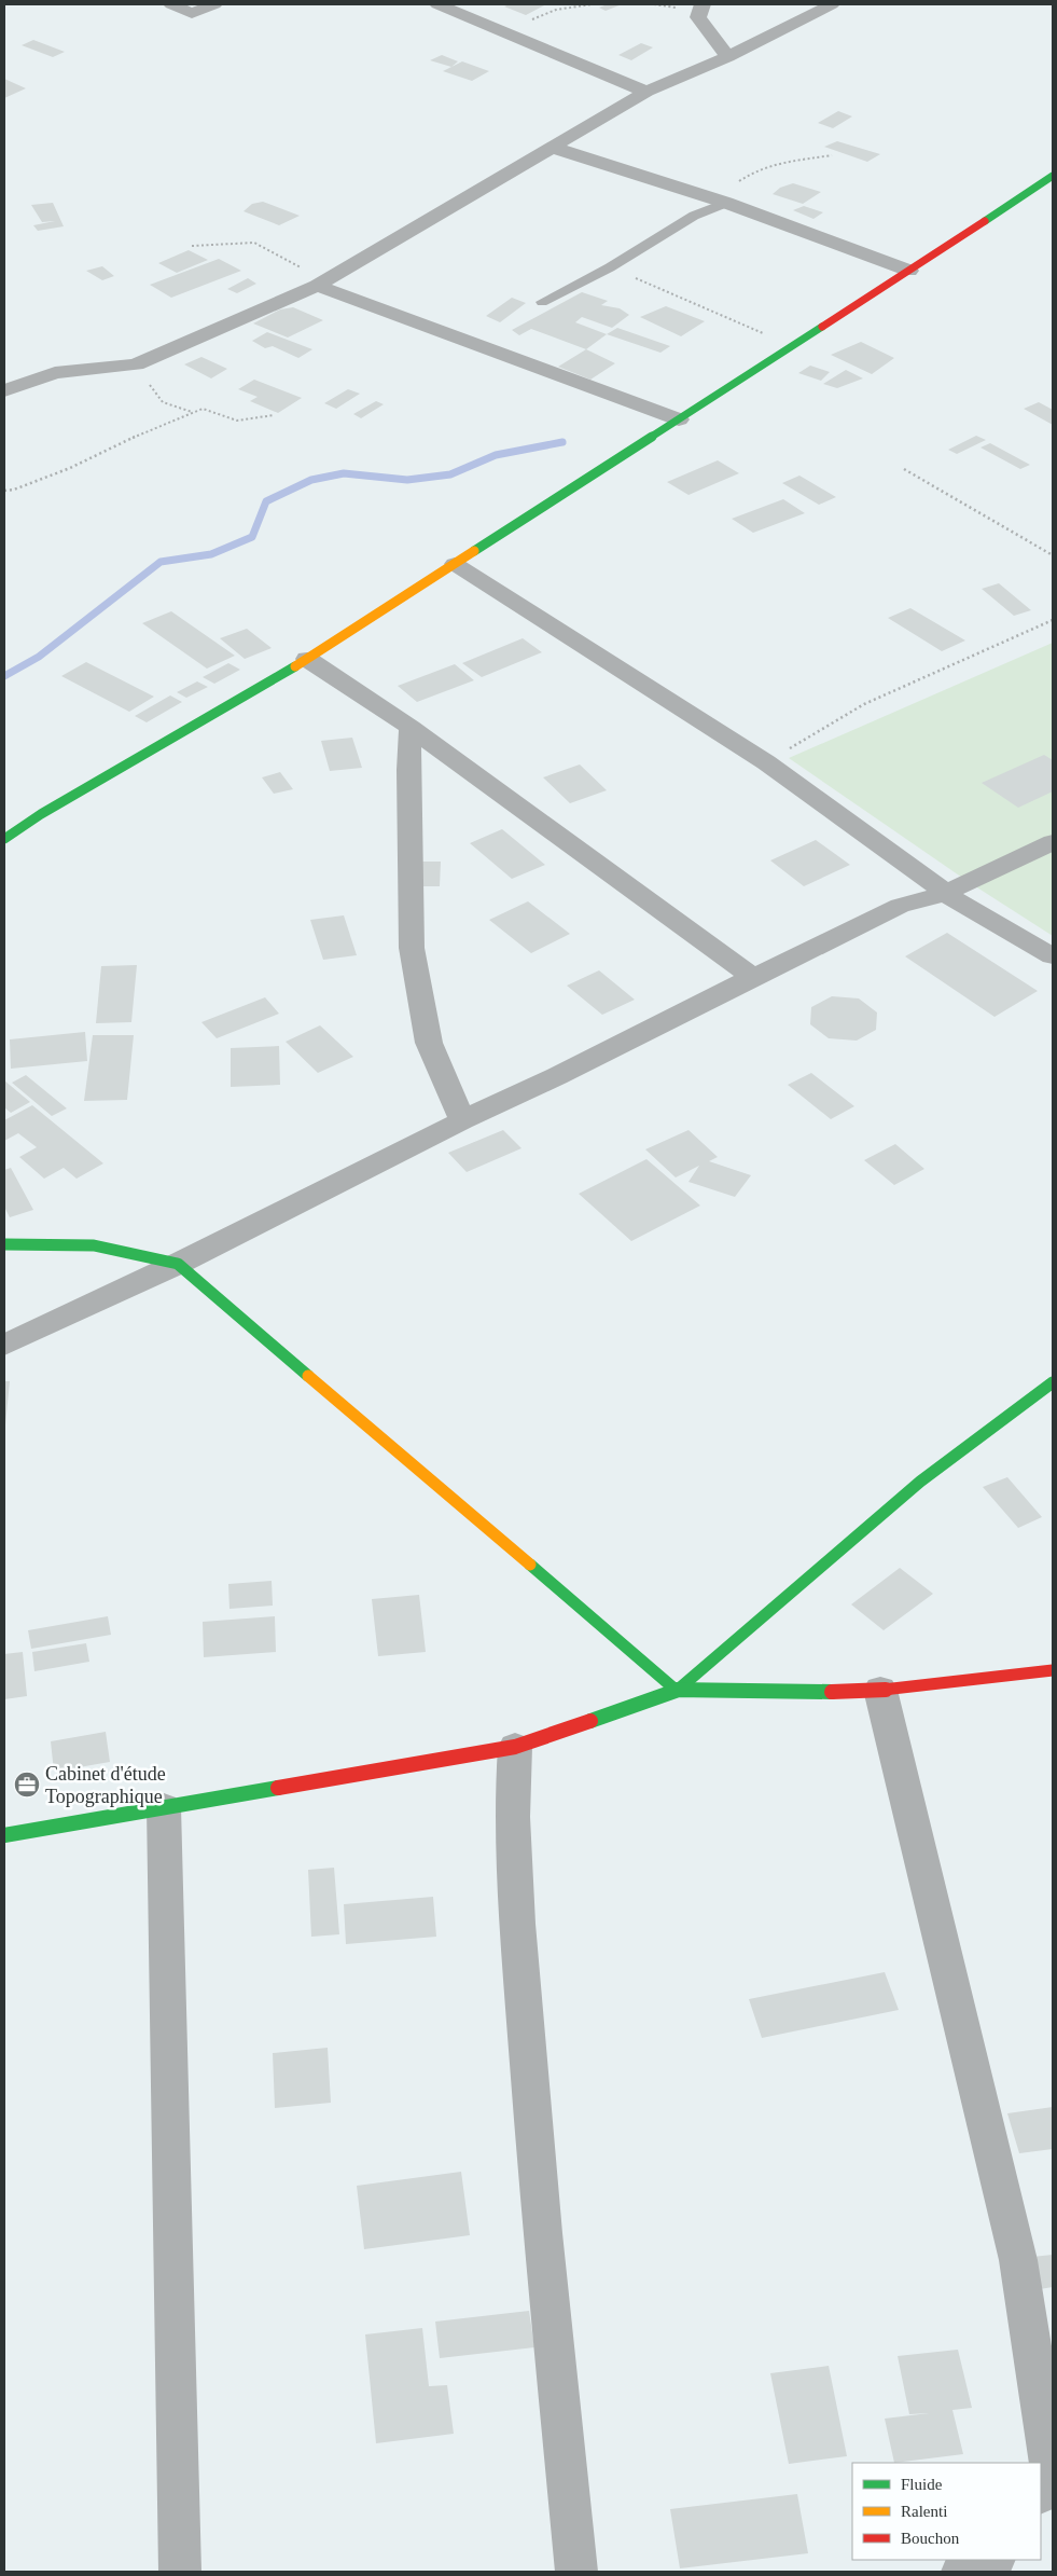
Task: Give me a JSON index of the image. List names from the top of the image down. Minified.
{"places":{"office":["Cabinet d'étude Topographique"]},"legend":["Fluide","Ralenti","Bouchon"]}
